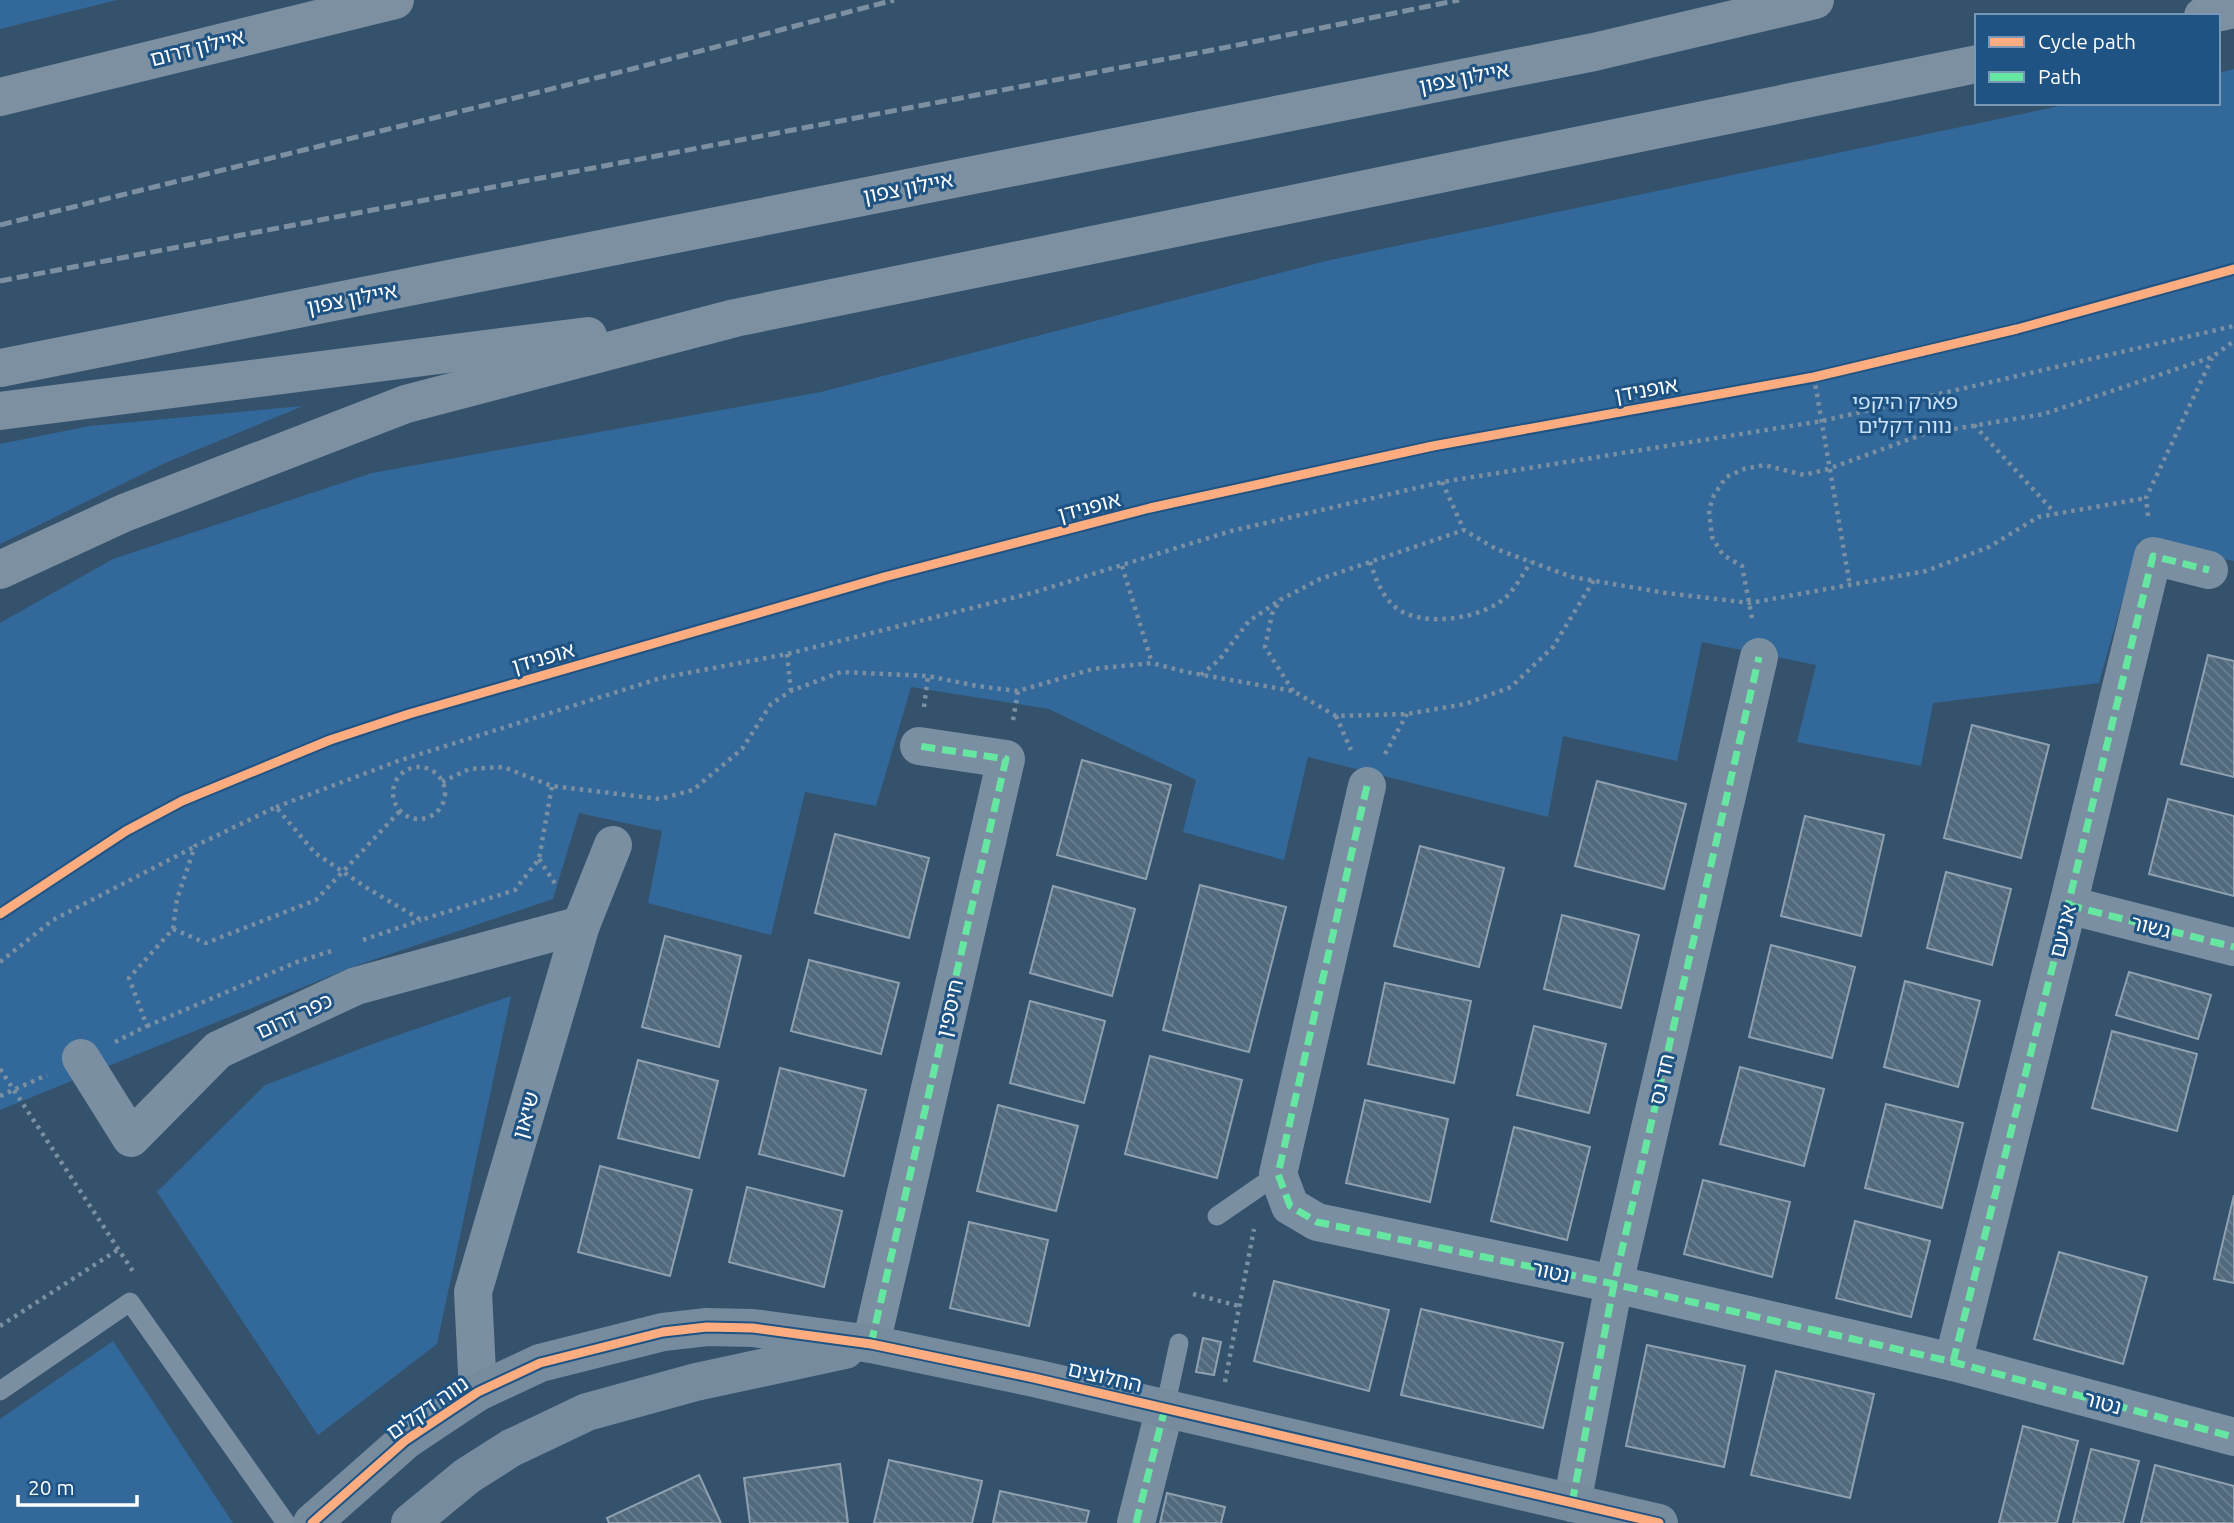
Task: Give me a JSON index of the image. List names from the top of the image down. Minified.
{"streets":{"highway":["איילון דרום","איילון צפון"],"street":["גשור","אניעם","חיספין","כפר דרום","חד נס","שיאון","נטור","החלוצים","נווה דקלים"],"cycle path":["אופנידן"]},"crossings":[["גשור","אניעם"],["אניעם","נטור"],["חיספין","החלוצים"],["כפר דרום","שיאון"],["חד נס","נטור"],["חד נס","החלוצים"],["שיאון","נווה דקלים"],["החלוצים","נווה דקלים"]],"parks":["פארק היקפי נווה דקלים"],"legend":["Cycle path","Path"],"scale_bar":"20 m"}
